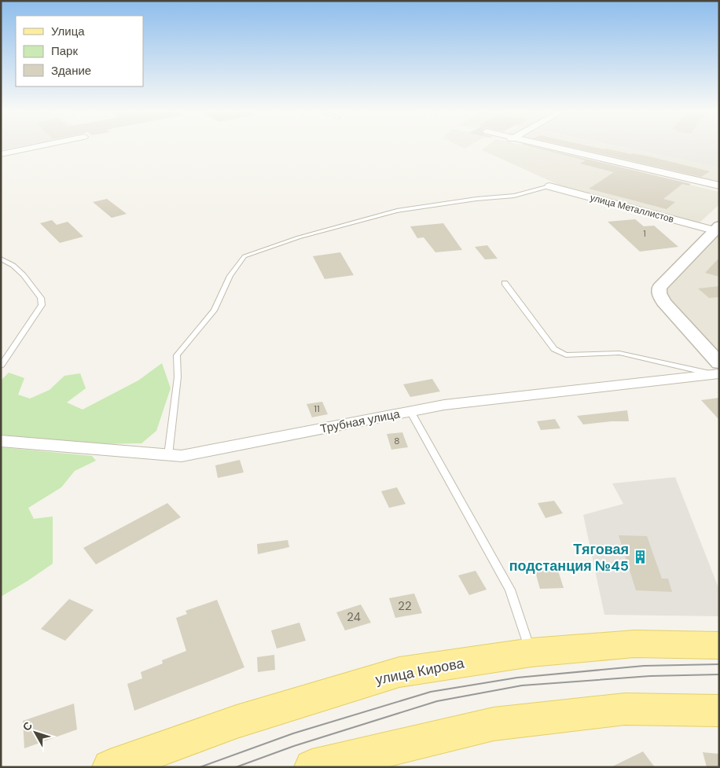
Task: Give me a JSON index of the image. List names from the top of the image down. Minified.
{"streets":{"main road":["улица Кирова"],"street":["улица Металлистов","Трубная улица"]},"places":{"building":["Тяговая подстанция №45"]},"house_numbers":["1","11","8","22","24"],"legend":["Улица","Парк","Здание"],"north":"top left"}
